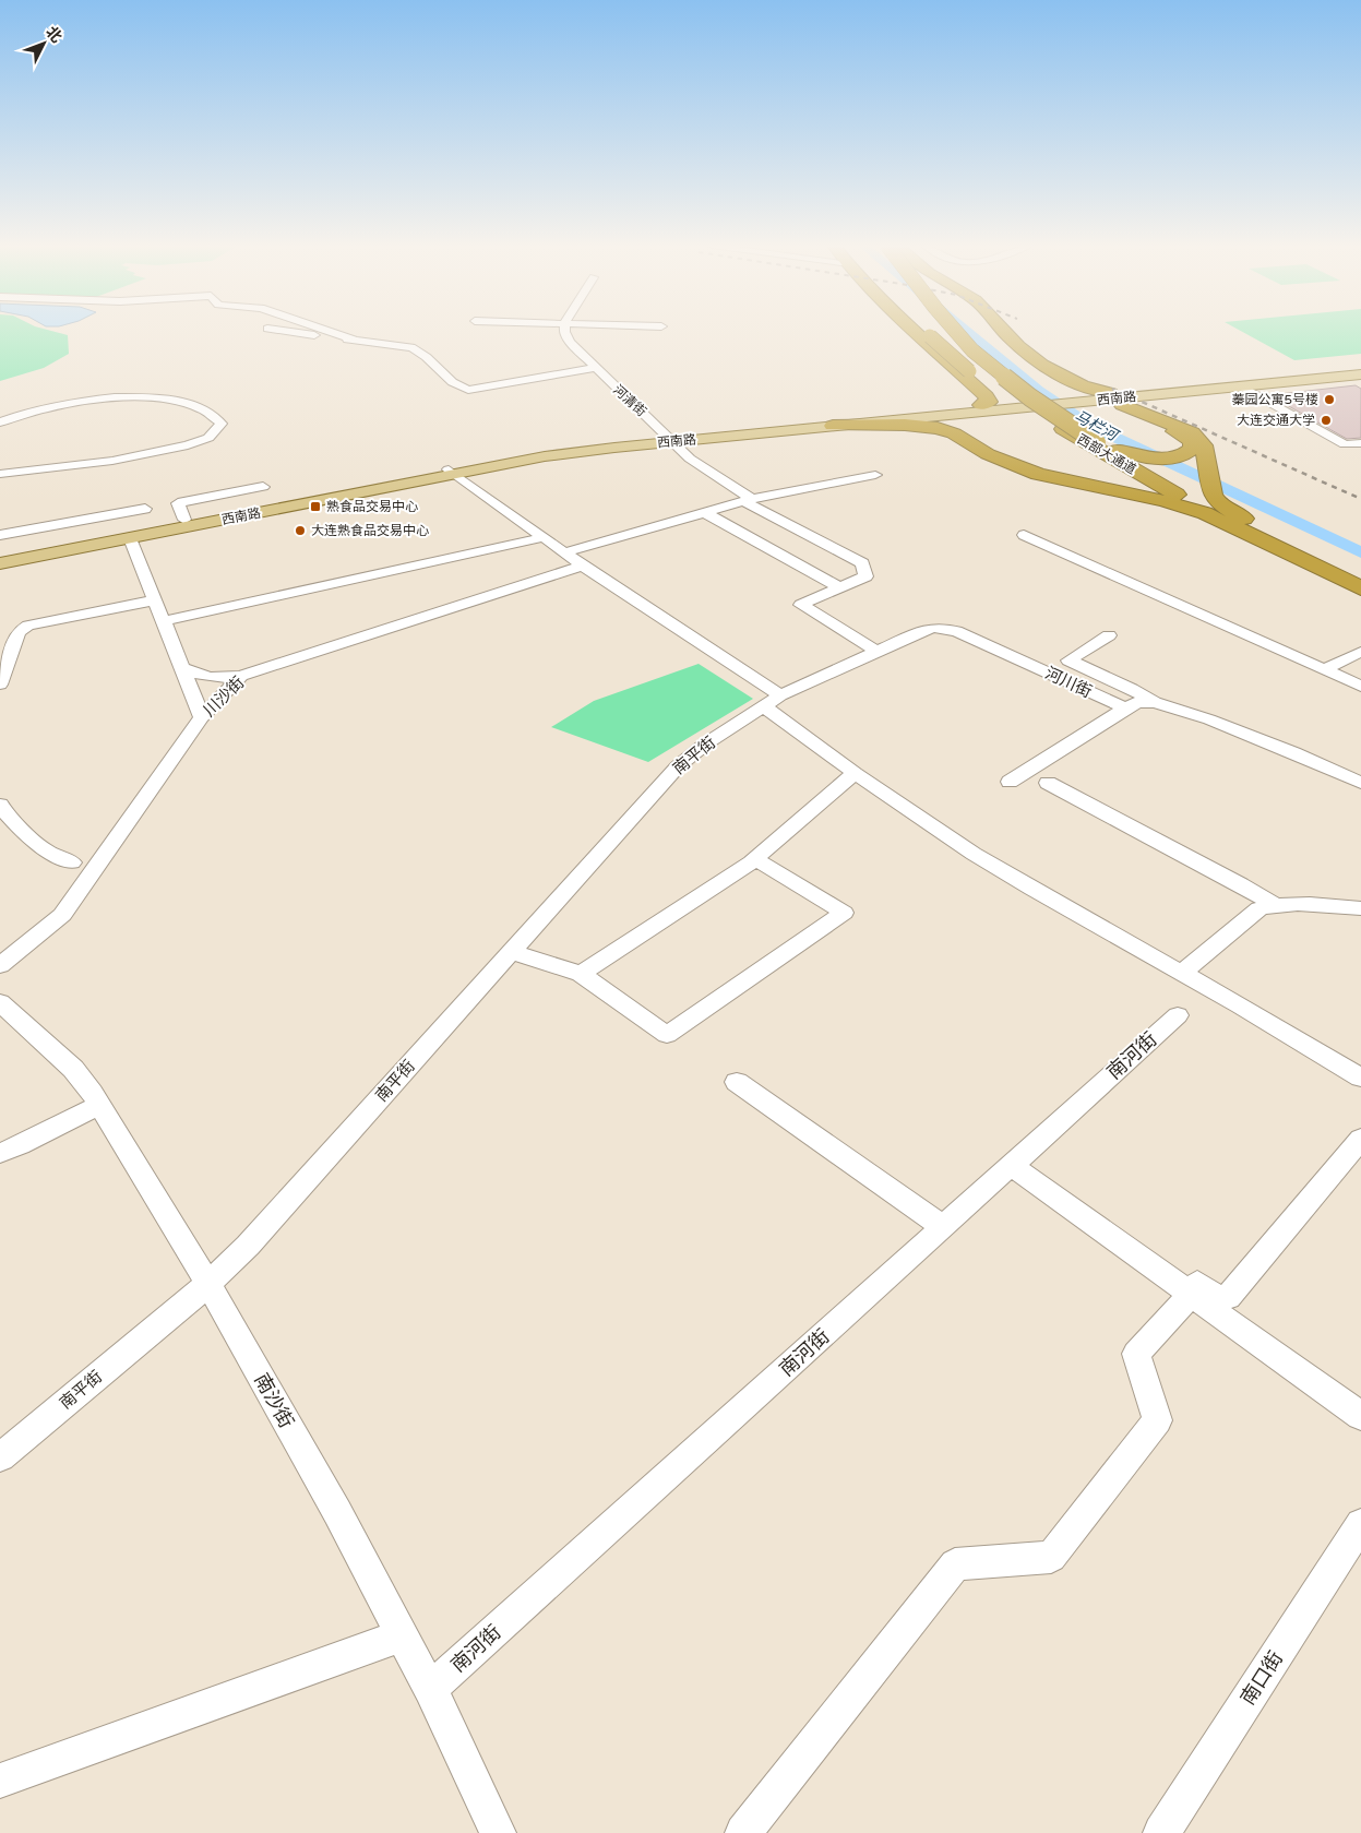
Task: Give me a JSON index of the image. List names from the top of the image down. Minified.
{"streets":{"highway":["西部大通道"],"main road":["西南路"],"street":["河清街","河川街","川沙街","南平街","南河街","南沙街","南口街"]},"crossings":[["西南路","河清街"],["河川街","南平街"],["南平街","南沙街"],["南河街","南沙街"]],"water":["马栏河"],"places":{"other":["蓁园公寓5号楼","大连交通大学","大连熟食品交易中心"],"transit":["熟食品交易中心"]},"north":"top right"}
